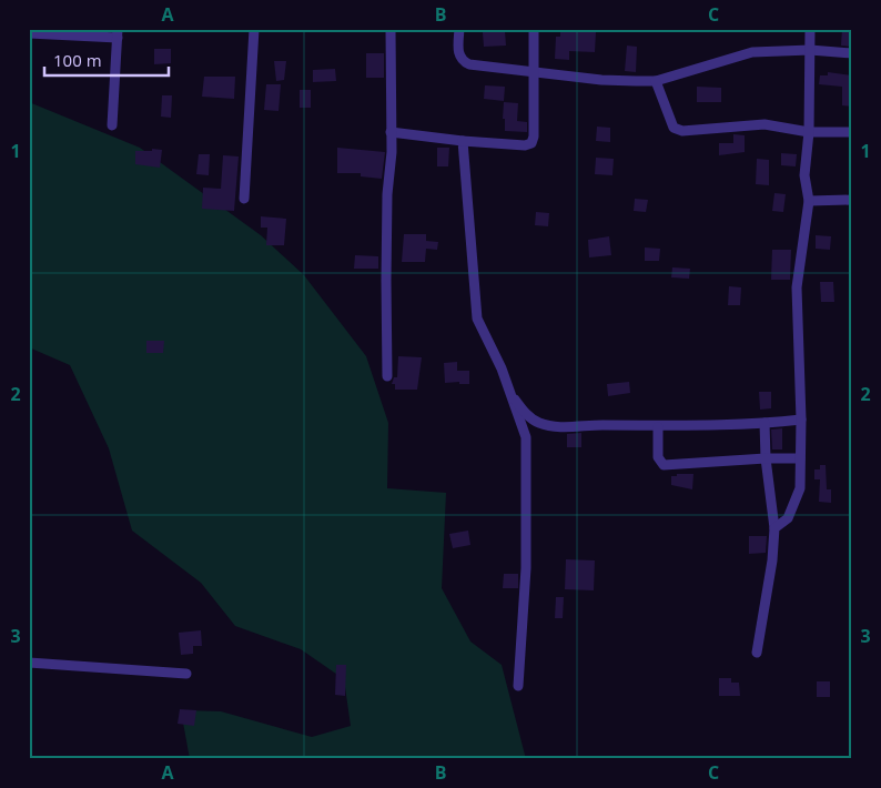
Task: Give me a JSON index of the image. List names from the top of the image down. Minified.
{"scale_bar":"100 m","grid":{"columns":["A","B","C"],"rows":["1","2","3"]}}
